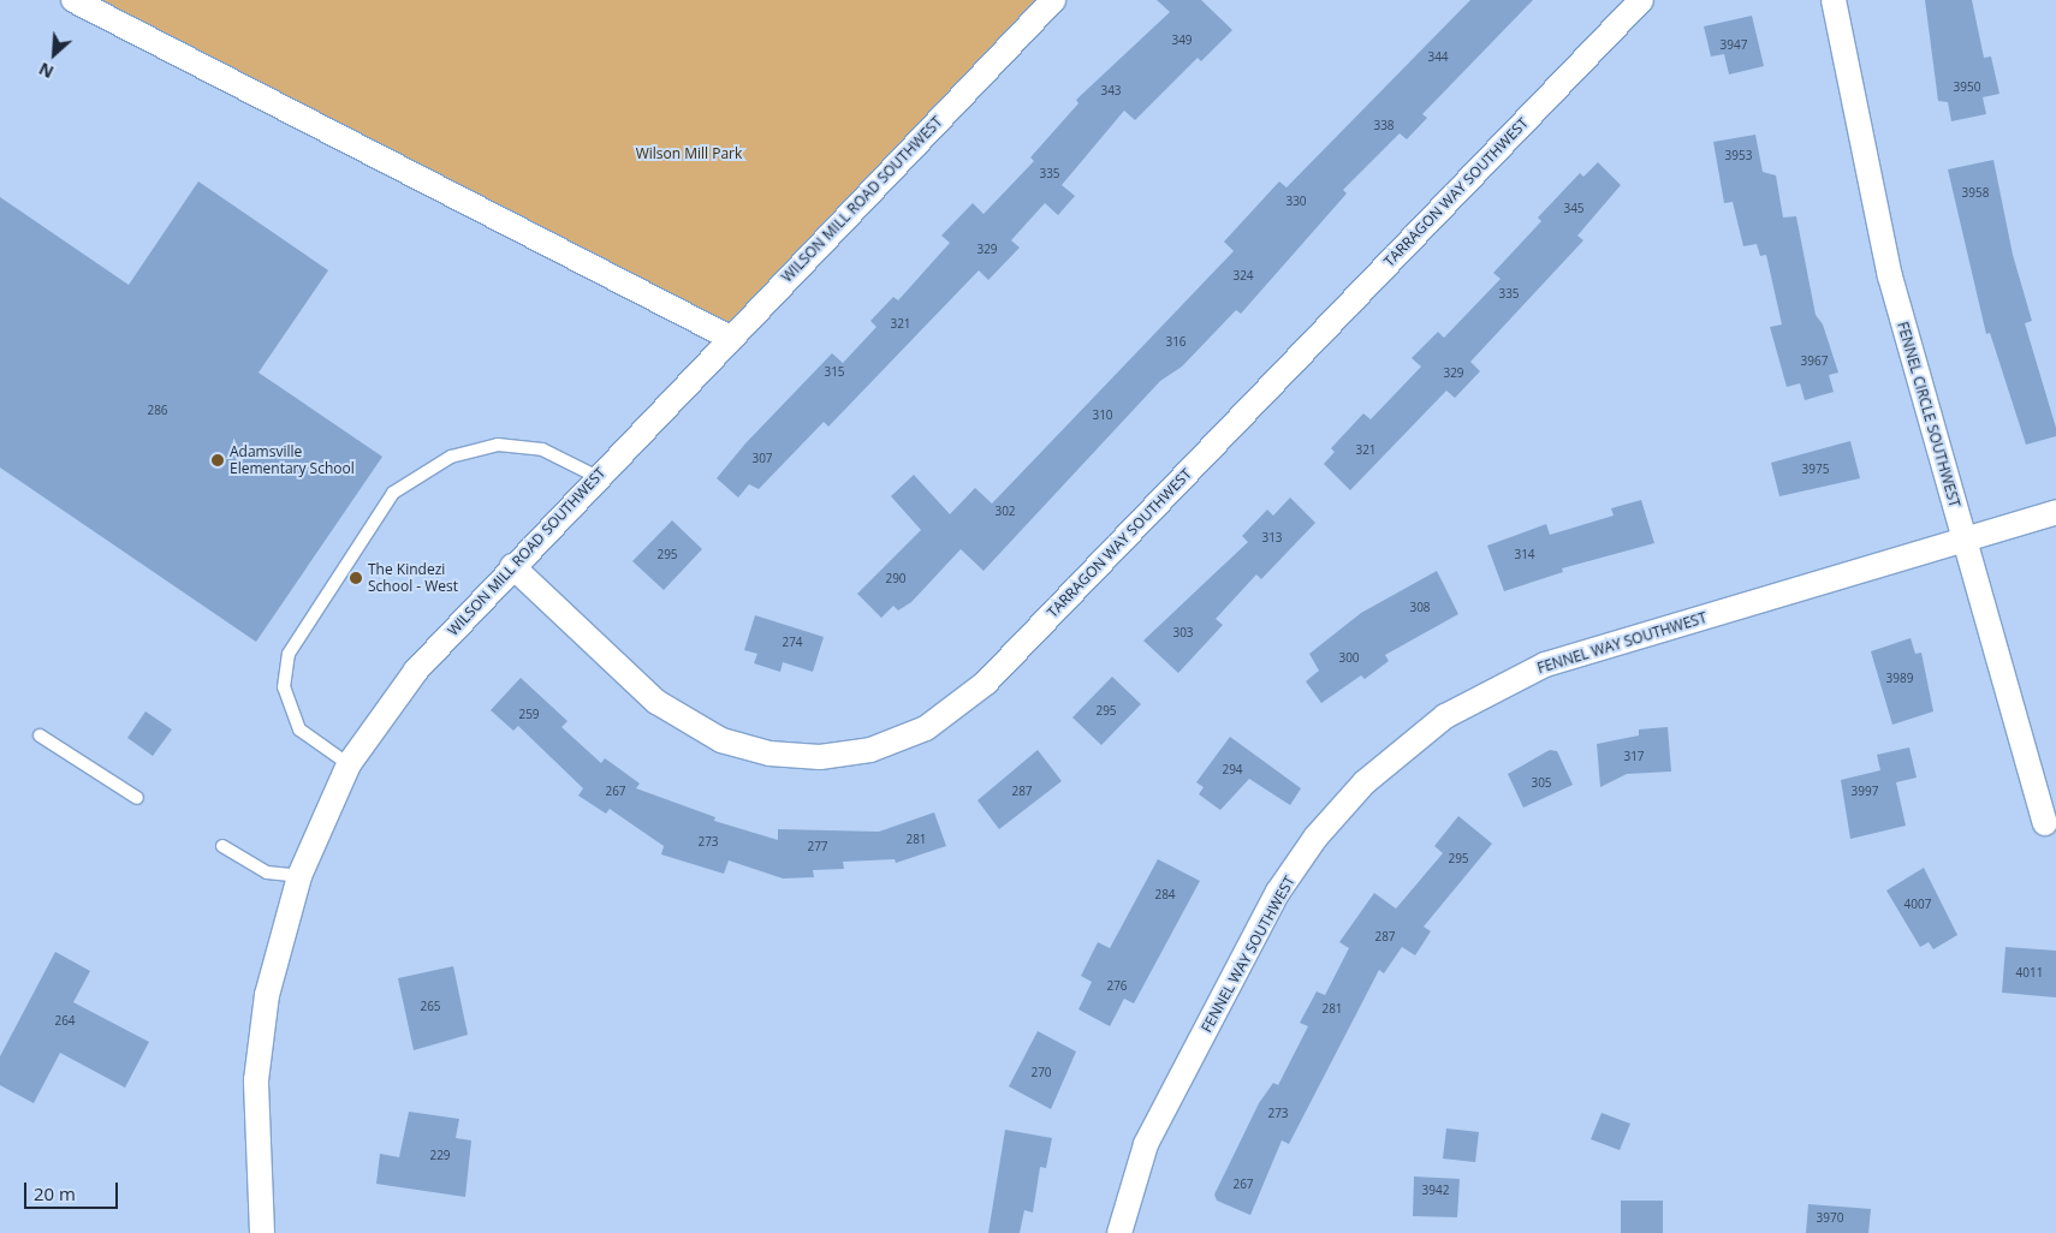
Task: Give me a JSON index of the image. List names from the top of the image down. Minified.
{"streets":{"street":["TARRAGON WAY SOUTHWEST","WILSON MILL ROAD SOUTHWEST","FENNEL CIRCLE SOUTHWEST","FENNEL WAY SOUTHWEST"]},"crossings":[["TARRAGON WAY SOUTHWEST","WILSON MILL ROAD SOUTHWEST"],["FENNEL CIRCLE SOUTHWEST","FENNEL WAY SOUTHWEST"]],"parks":["Wilson Mill Park"],"places":["Adamsville Elementary School","The Kindezi School - West"],"house_numbers":["349","3947","344","3950","343","338","3953","335","3958","330","345","329","324","335","321","316","3967","315","329","286","310","321","307","3975","302","313","295","314","290","308","303","274","300","3989","295","259","317","294","305","267","287","3997","281","273","277","295","284","4007","287","4011","276","265","281","264","270","273","229","267","3942","3970"],"scale_bar":"20 m","north":"bottom left"}
